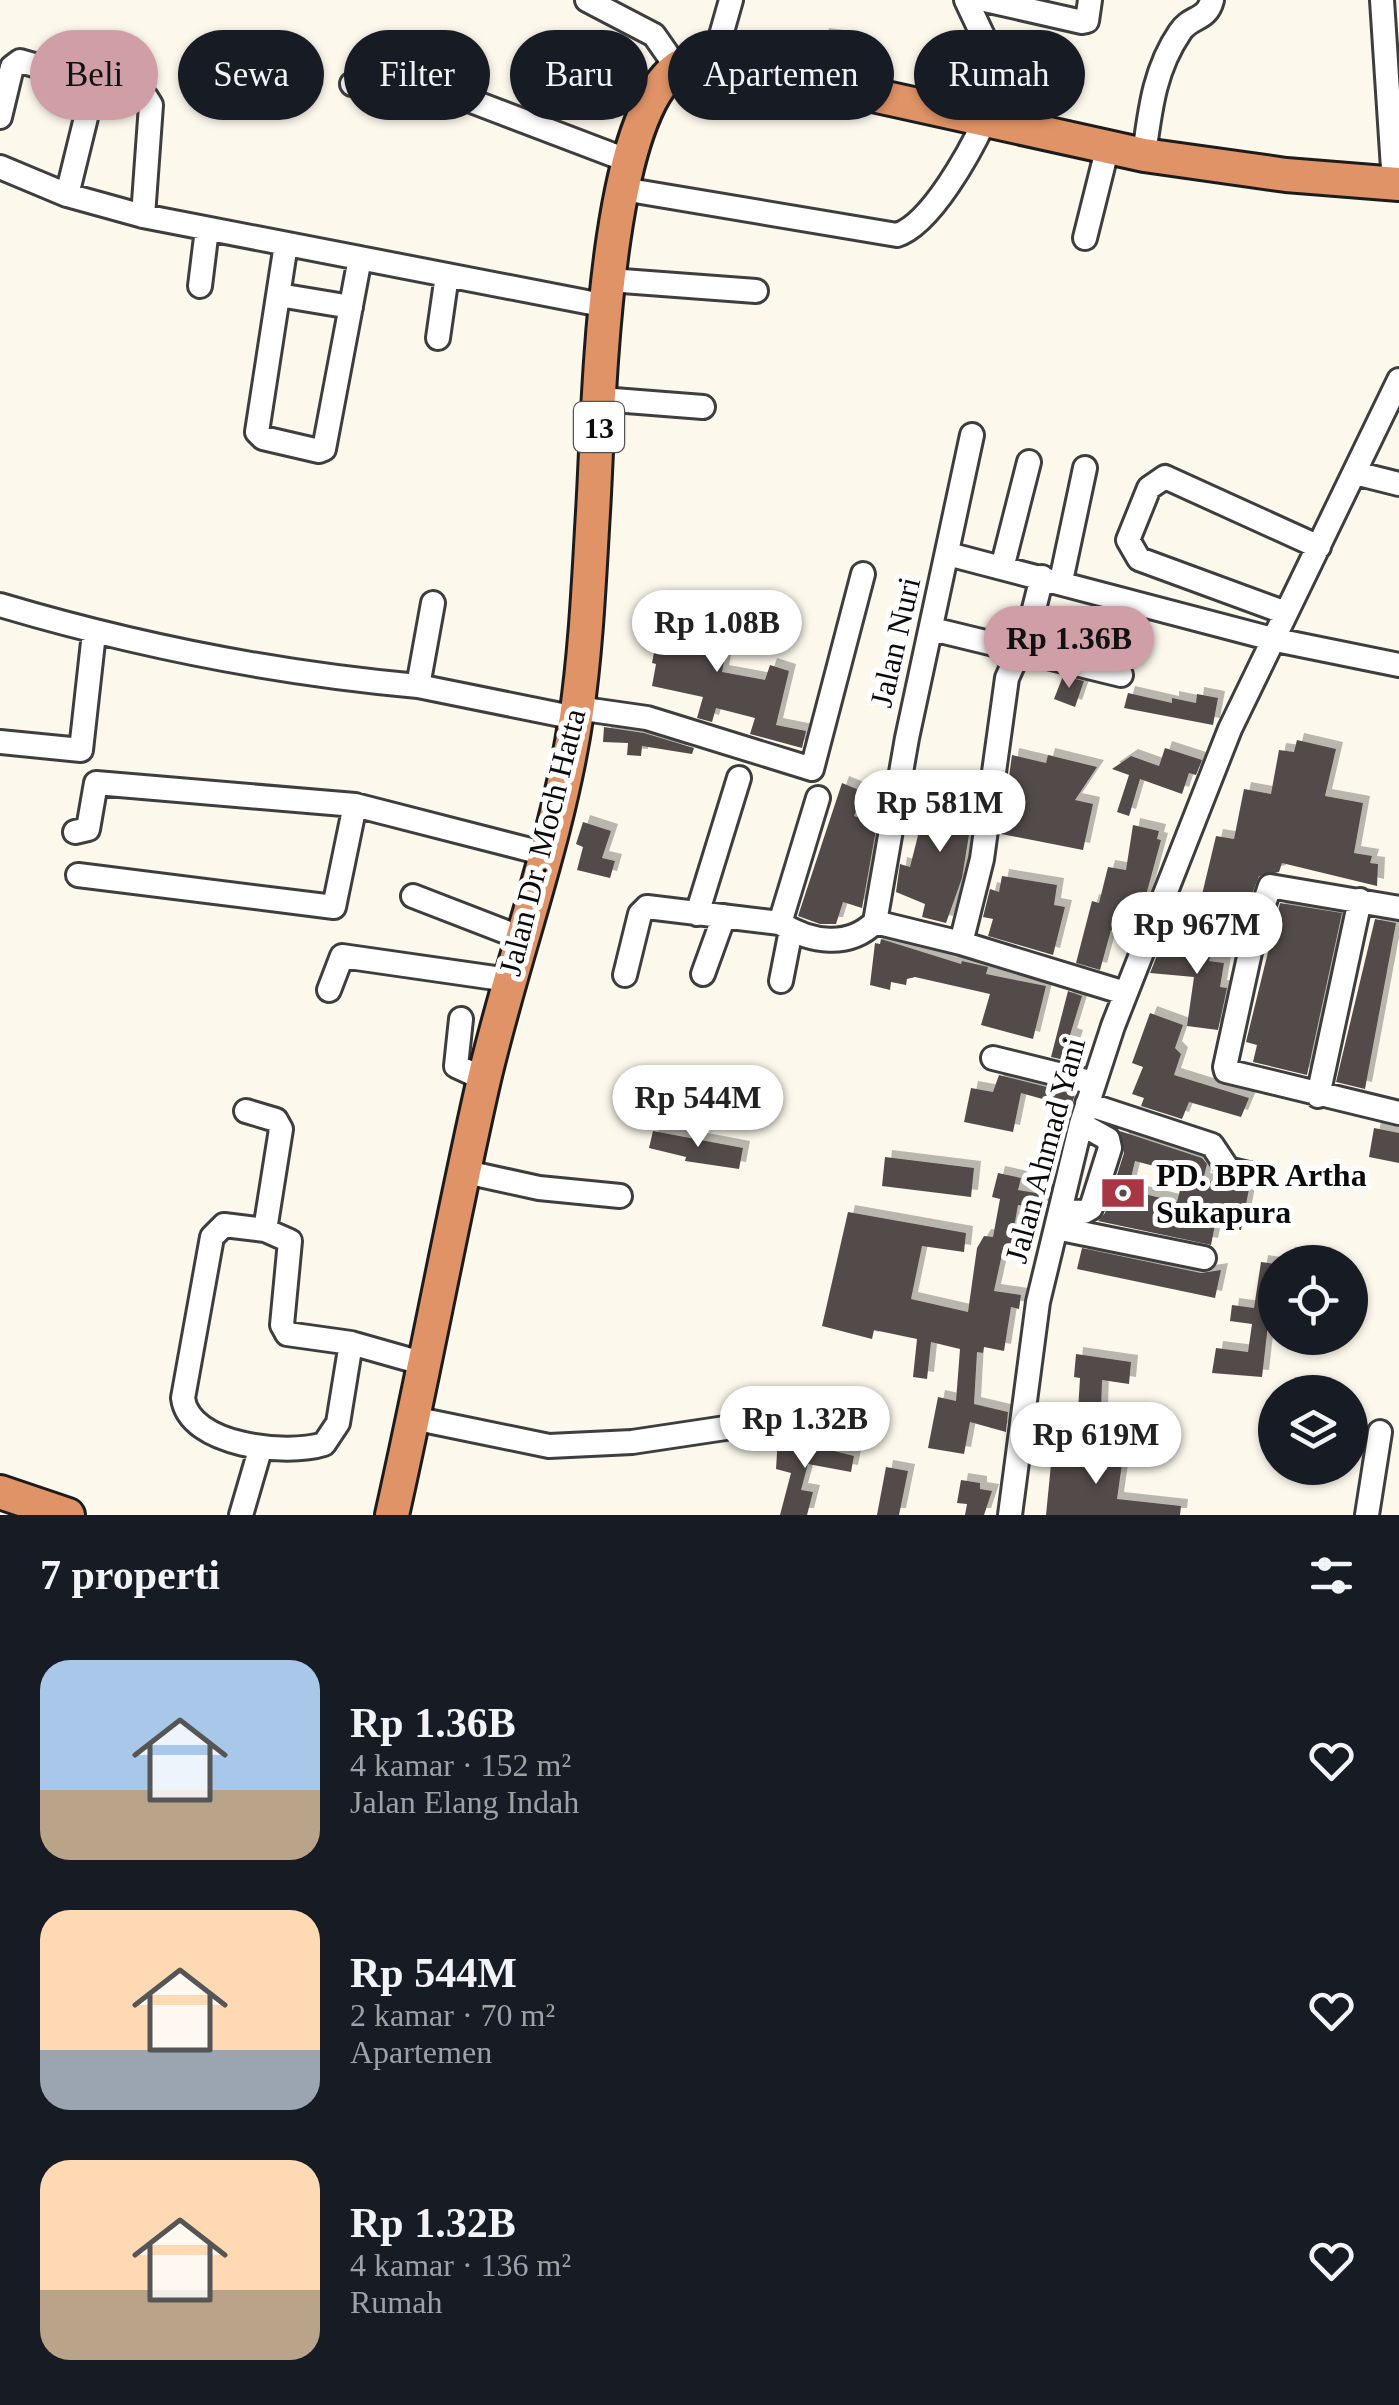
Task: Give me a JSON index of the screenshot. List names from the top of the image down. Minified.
{"streets":{"highway":["13","Jalan Dr. Moch Hatta"],"street":["Jalan Nuri","Jalan Ahmad Yani"]},"places":{"bank":["PD. BPR Artha Sukapura"]},"page":{"chip":["Beli","Sewa","Filter","Baru","Apartemen","Rumah"],"price":["Rp 1.08B","Rp 1.36B","Rp 581M","Rp 967M","Rp 544M","Rp 1.32B","Rp 619M"],"heading":"7 properti","list":[{"name":"Rp 1.36B","note":"4 kamar · 152 m² · Jalan Elang Indah"},{"name":"Rp 544M","note":"2 kamar · 70 m² · Apartemen"},{"name":"Rp 1.32B","note":"4 kamar · 136 m² · Rumah"}]}}
